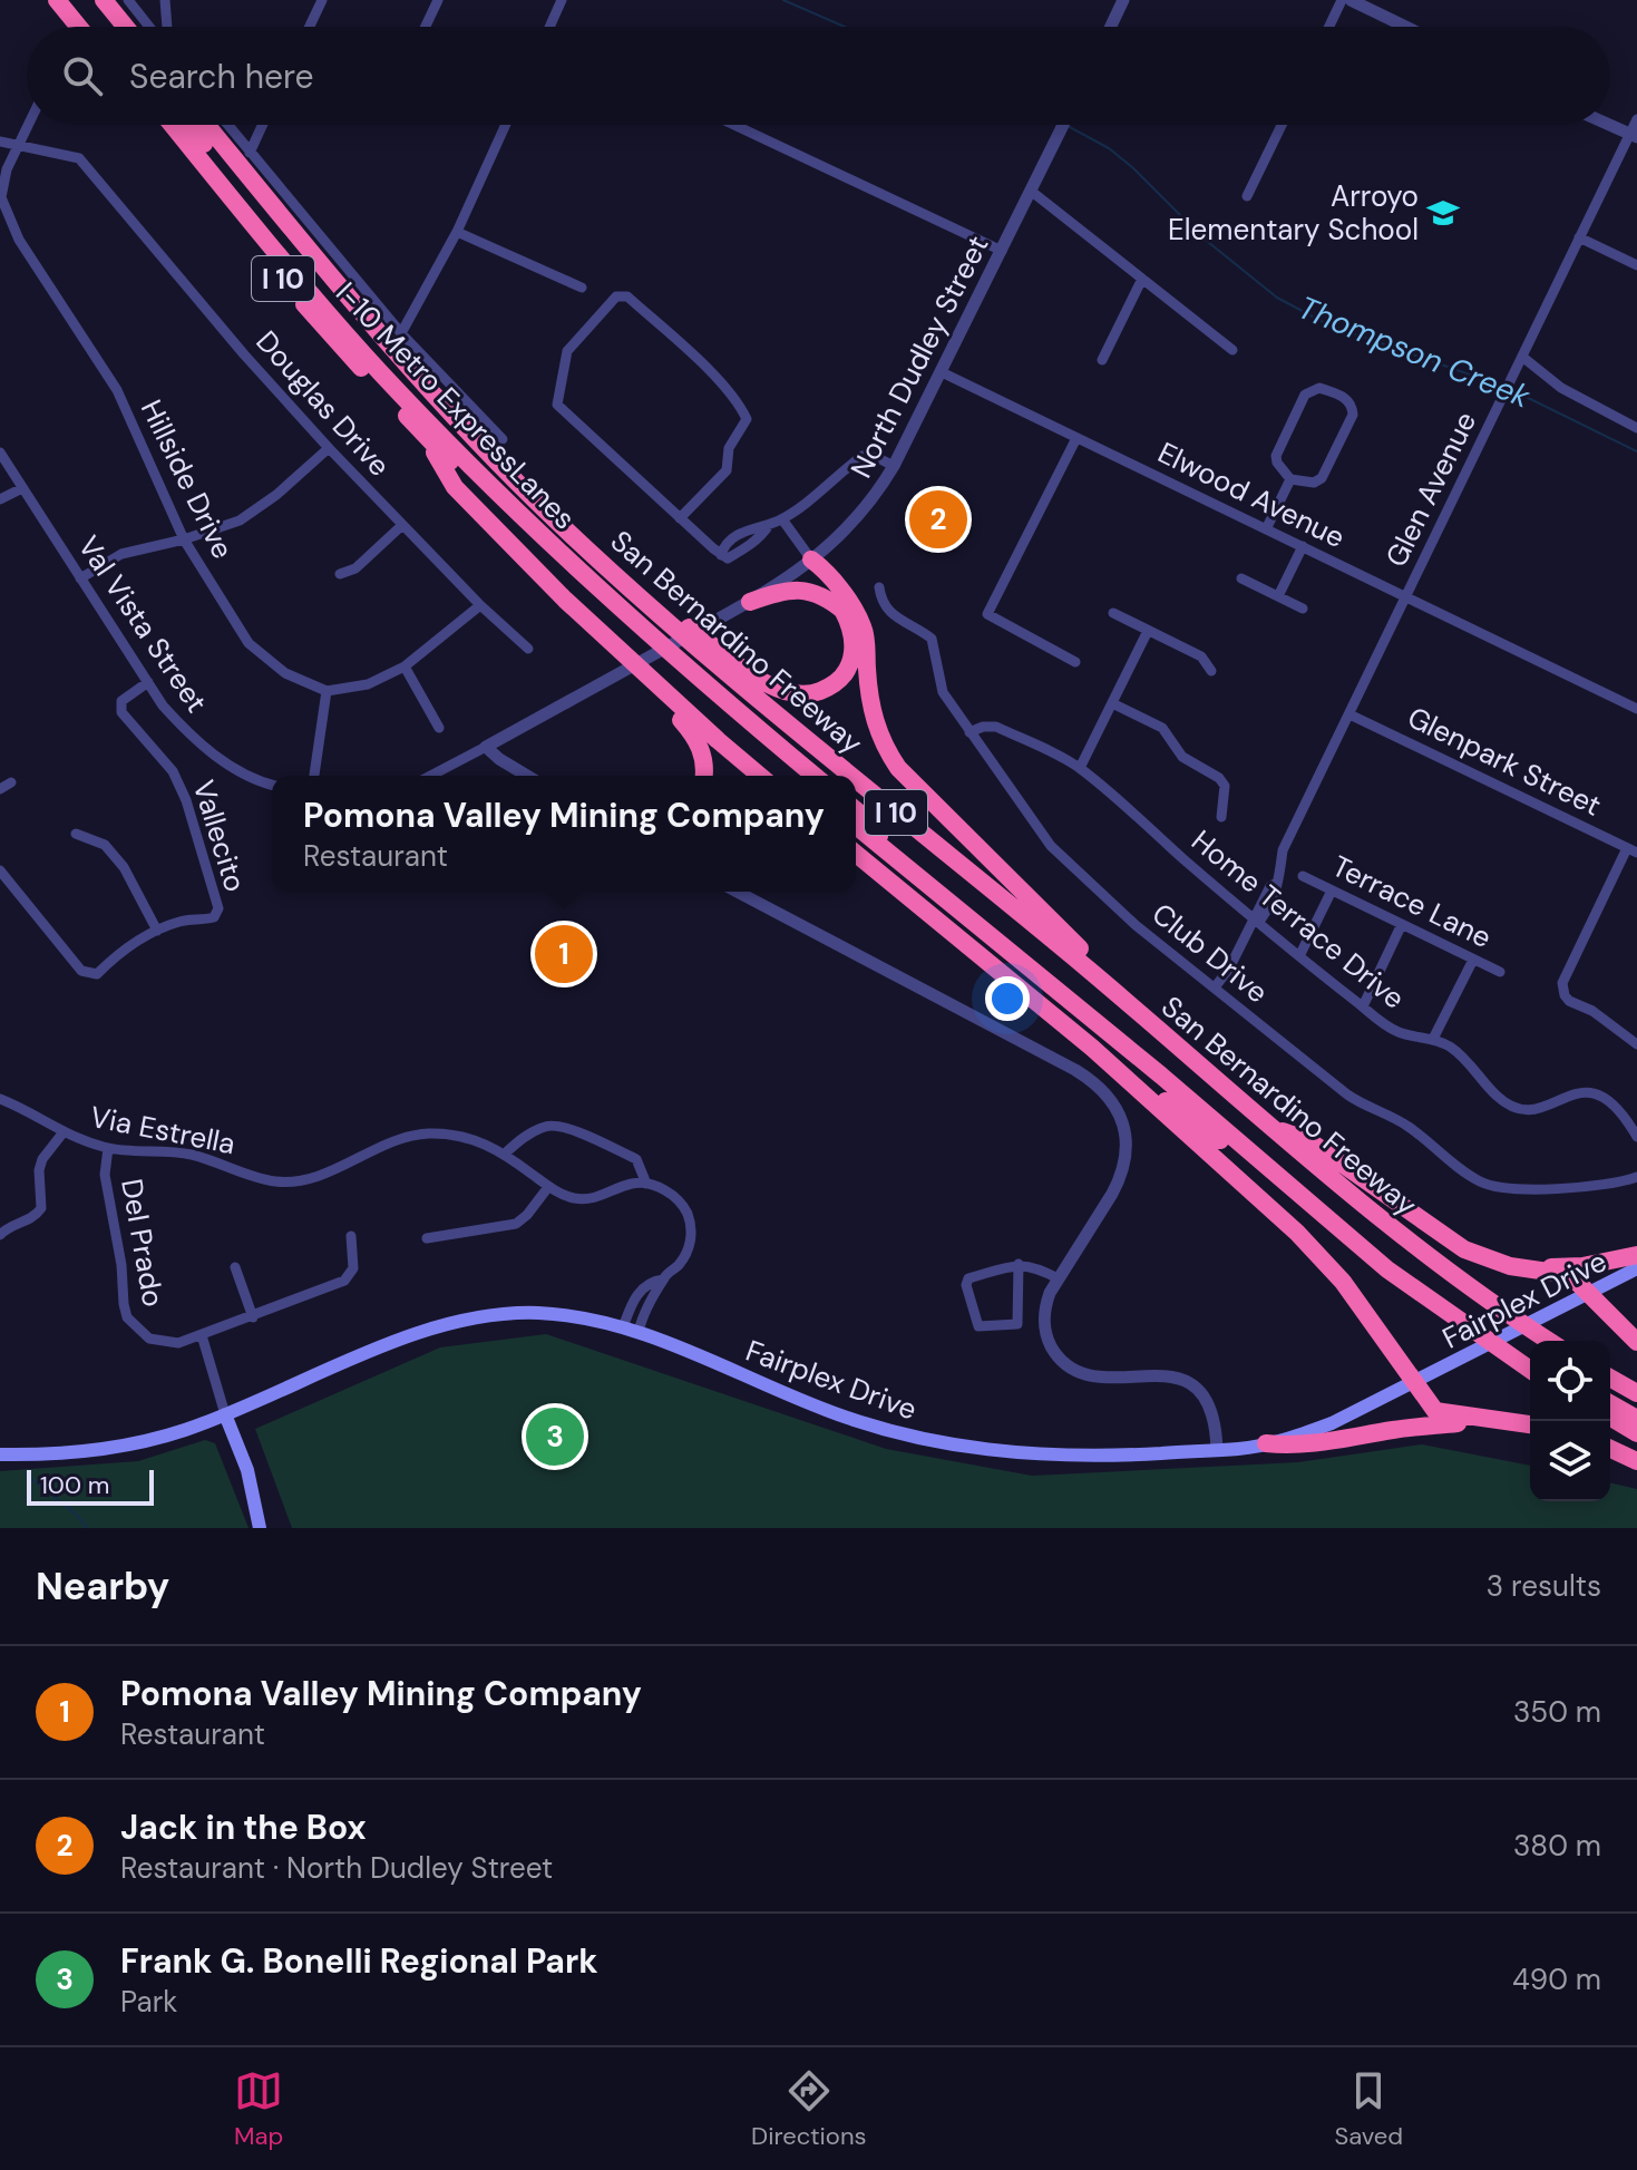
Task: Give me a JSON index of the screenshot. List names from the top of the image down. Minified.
{"streets":{"highway":["I 10","I-10 Metro ExpressLanes","San Bernardino Freeway"],"main road":["Fairplex Drive"],"street":["North Dudley Street","Douglas Drive","Hillside Drive","Glen Avenue","Elwood Avenue","Val Vista Street","Glenpark Street","Vallecito","Terrace Lane","Home Terrace Drive","Club Drive","Via Estrella","Del Prado"]},"crossings":[["North Dudley Street","Elwood Avenue"],["Douglas Drive","Hillside Drive"],["Glen Avenue","Elwood Avenue"],["Glen Avenue","Glenpark Street"],["Glen Avenue","Home Terrace Drive"],["Glen Avenue","Club Drive"],["Val Vista Street","Vallecito"],["Home Terrace Drive","Club Drive"],["Via Estrella","Del Prado"]],"water":["Thompson Creek"],"places":{"school or university":["Arroyo Elementary School"]},"scale_bar":"100 m","page":{"search":"Search here","pins":["2","1","3"],"popup":["Pomona Valley Mining Company","Restaurant"],"scale":"100 m","heading":["Nearby","3 results"],"list":[{"mark":"1","name":"Pomona Valley Mining Company","note":"Restaurant","value":"350 m"},{"mark":"2","name":"Jack in the Box","note":"Restaurant · North Dudley Street","value":"380 m"},{"mark":"3","name":"Frank G. Bonelli Regional Park","note":"Park","value":"490 m"}],"nav":["Map","Directions","Saved"]}}
